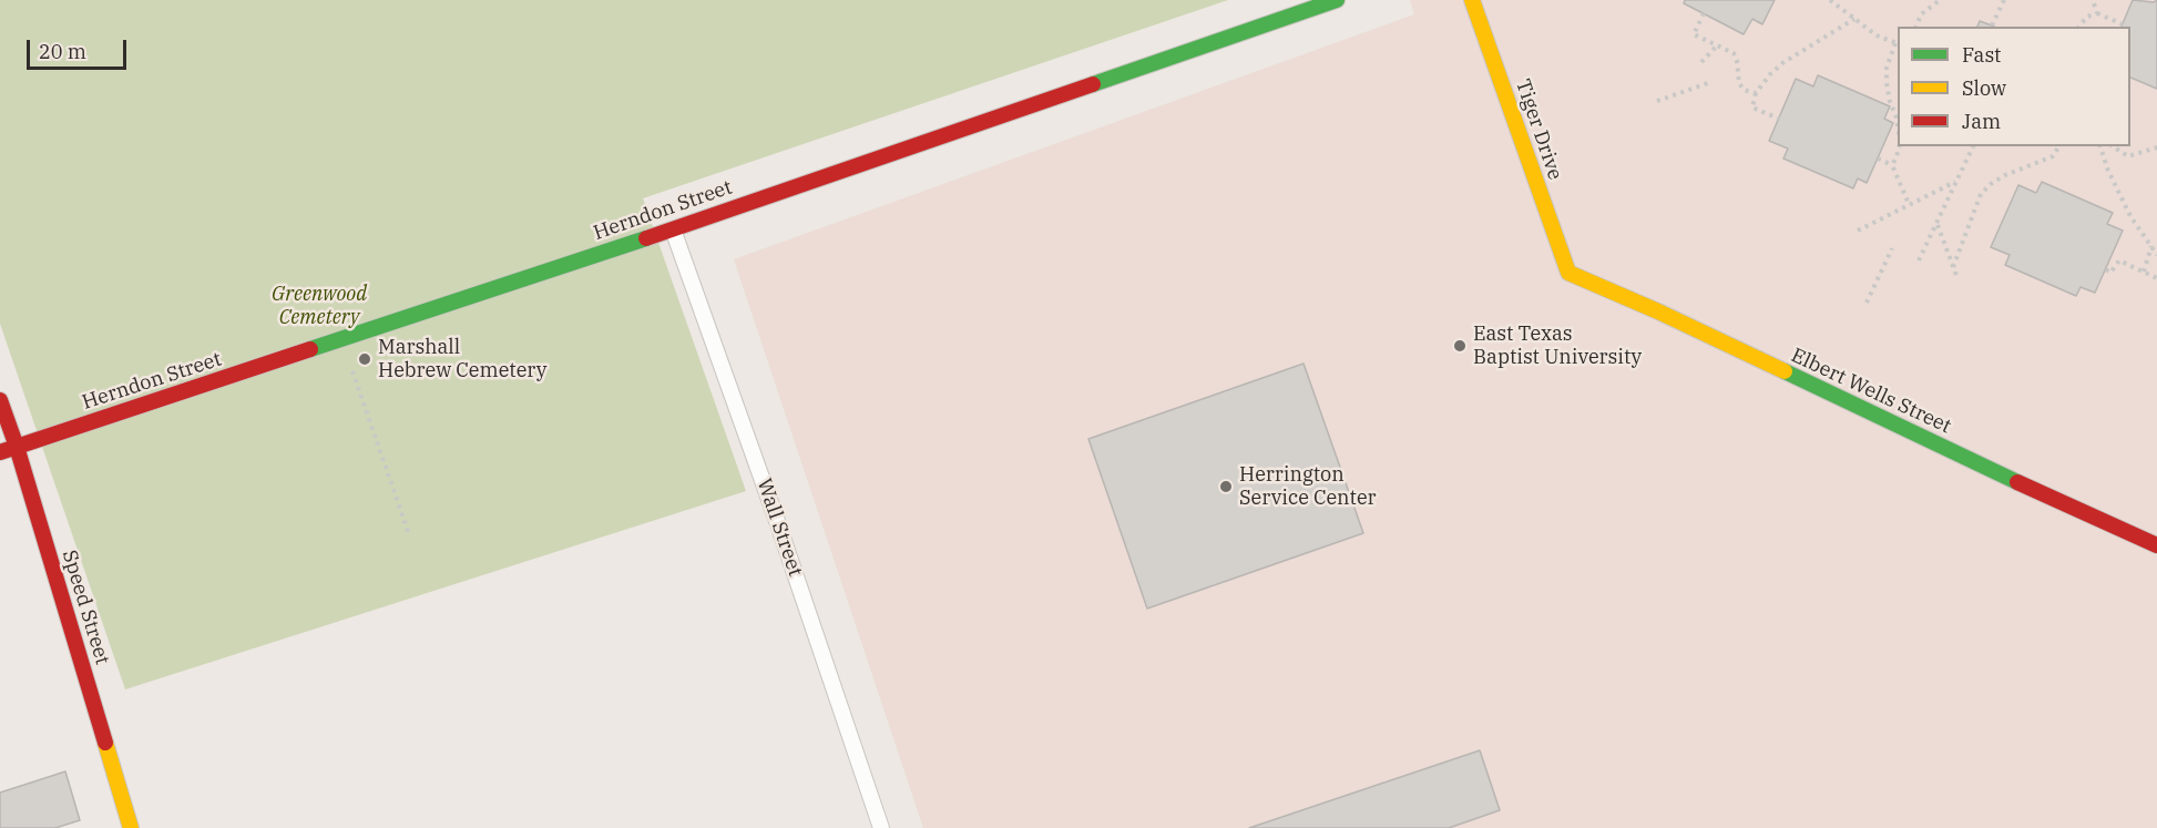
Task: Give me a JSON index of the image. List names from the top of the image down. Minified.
{"streets":{"street":["Tiger Drive","Herndon Street","Elbert Wells Street","Speed Street"],"lane":["Wall Street"]},"crossings":[["Tiger Drive","Elbert Wells Street"],["Herndon Street","Wall Street"],["Herndon Street","Speed Street"]],"parks":["Greenwood Cemetery"],"places":["East Texas Baptist University","Marshall Hebrew Cemetery","Herrington Service Center"],"legend":["Fast","Slow","Jam"],"scale_bar":"20 m"}
